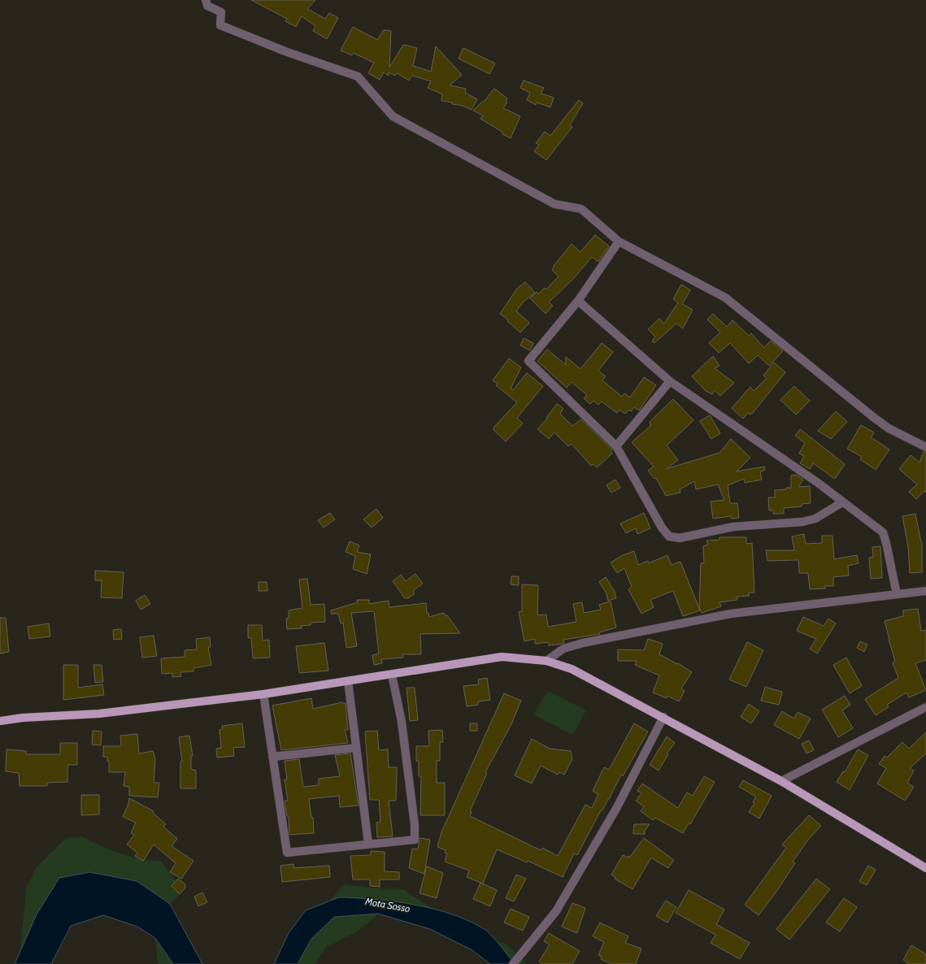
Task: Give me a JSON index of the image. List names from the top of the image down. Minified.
{"water":["Mota Sosso"]}
